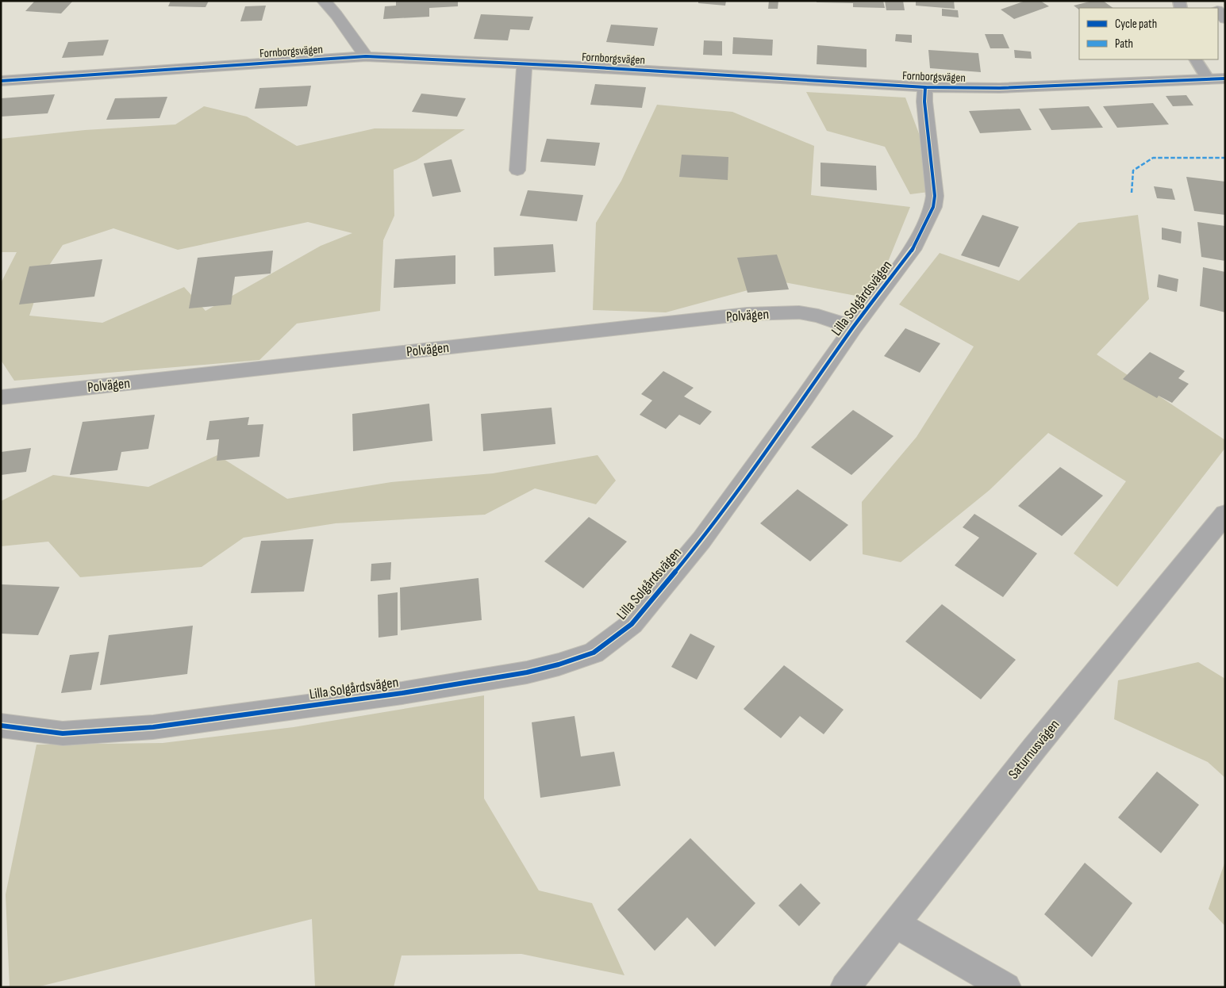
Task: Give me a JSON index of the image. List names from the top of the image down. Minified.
{"streets":{"street":["Fornborgsvägen","Lilla Solgårdsvägen","Polvägen","Saturnusvägen"]},"crossings":[["Fornborgsvägen","Lilla Solgårdsvägen"],["Lilla Solgårdsvägen","Polvägen"]],"legend":["Cycle path","Path"]}
